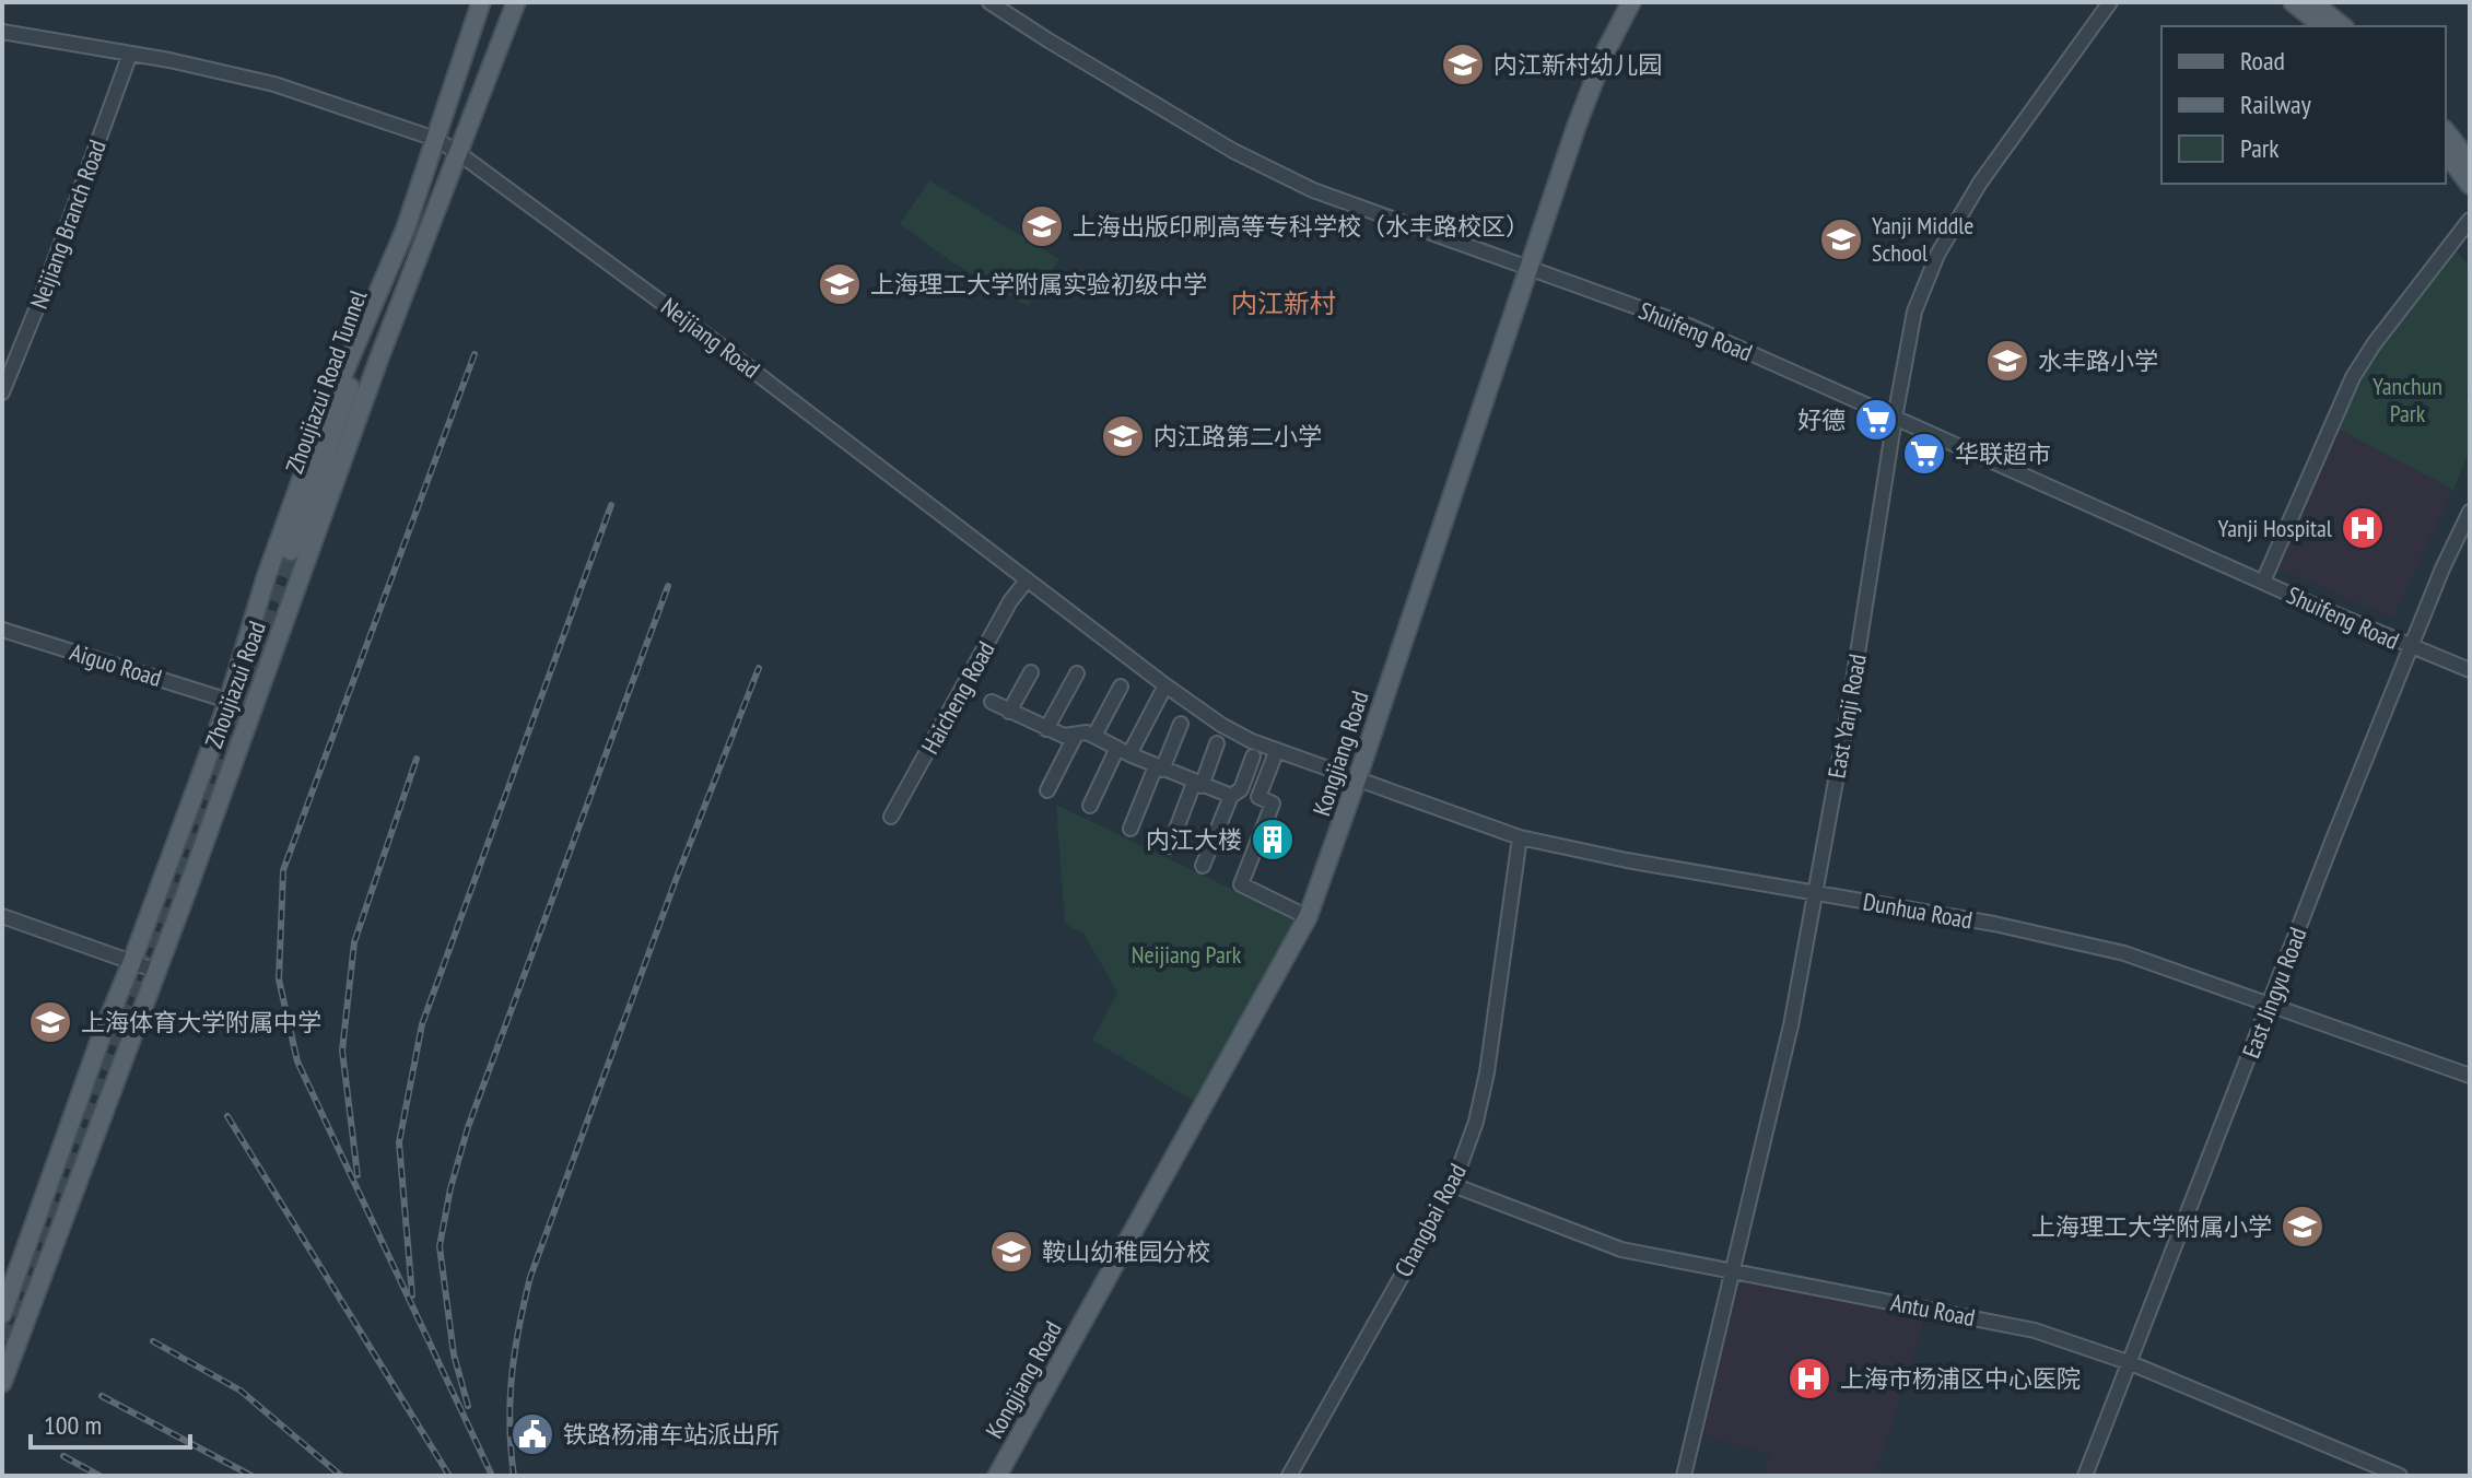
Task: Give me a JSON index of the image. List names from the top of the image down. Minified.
{"streets":{"main road":["Zhoujiazui Road Tunnel","Zhoujiazui Road","Kongjiang Road"],"street":["Neijiang Branch Road","Shuifeng Road","Neijiang Road","Aiguo Road","Haicheng Road","East Yanji Road","Dunhua Road","East Jingyu Road","Changbai Road","Antu Road"]},"crossings":[["Neijiang Branch Road","Neijiang Road"],["Shuifeng Road","East Yanji Road"],["Shuifeng Road","Kongjiang Road"],["Shuifeng Road","East Jingyu Road"],["Neijiang Road","Zhoujiazui Road"],["Neijiang Road","Haicheng Road"],["Neijiang Road","Kongjiang Road"],["Neijiang Road","Dunhua Road"],["Zhoujiazui Road Tunnel","Zhoujiazui Road"],["Aiguo Road","Zhoujiazui Road"],["East Yanji Road","Dunhua Road"],["East Yanji Road","Antu Road"],["Kongjiang Road","Dunhua Road"],["Dunhua Road","East Jingyu Road"],["Dunhua Road","Changbai Road"],["East Jingyu Road","Antu Road"],["Changbai Road","Antu Road"]],"districts":["内江新村"],"parks":["Yanchun Park","Neijiang Park"],"places":{"school or university":["内江新村幼儿园","上海出版印刷高等专科学校（水丰路校区）","Yanji Middle School","上海理工大学附属实验初级中学","水丰路小学","内江路第二小学","上海体育大学附属中学","上海理工大学附属小学","鞍山幼稚园分校"],"supermarket":["好德","华联超市"],"hospital":["Yanji Hospital","上海市杨浦区中心医院"],"building":["内江大楼"],"public building":["铁路杨浦车站派出所"]},"legend":["Road","Railway","Park"],"scale_bar":"100 m"}
